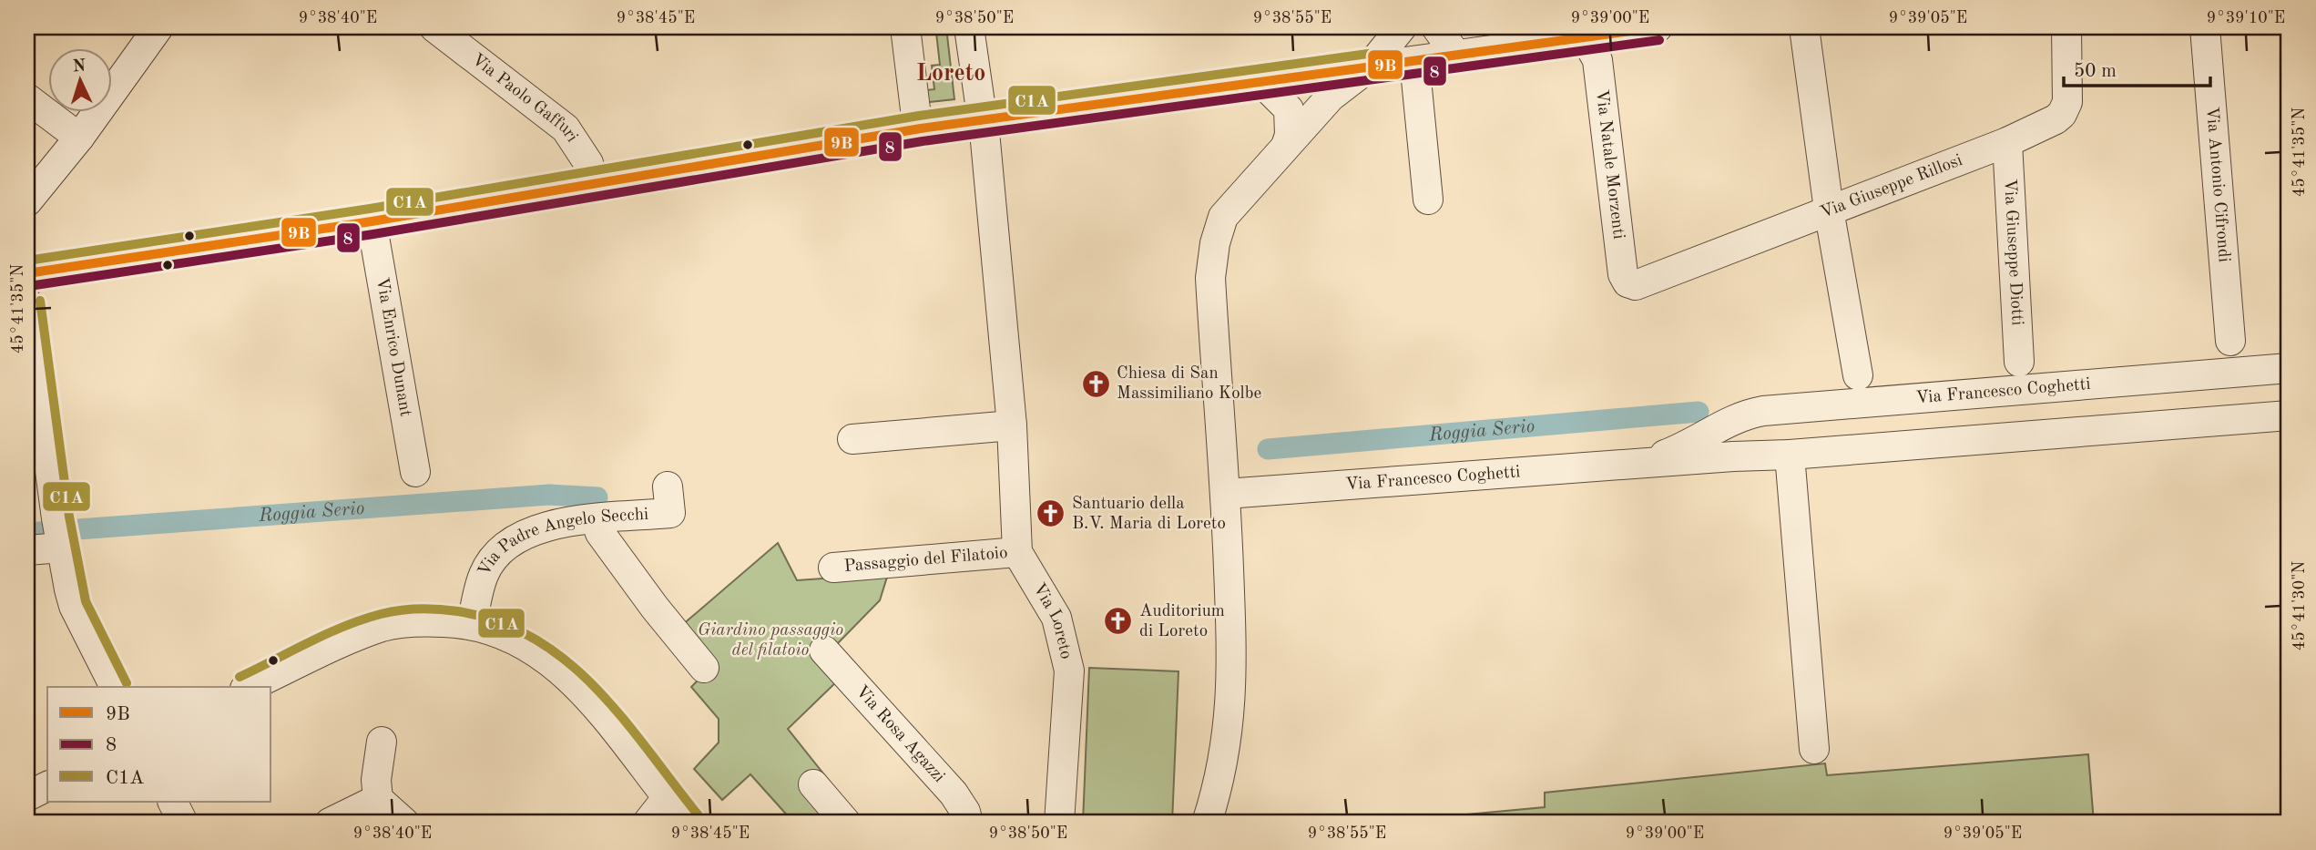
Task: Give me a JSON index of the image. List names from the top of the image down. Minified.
{"streets":{"street":["Via Paolo Gaffuri","Via Natale Morzenti","Via Antonio Cifrondi","Via Giuseppe Rillosi","Via Giuseppe Diotti","Via Enrico Dunant","Via Francesco Coghetti","Via Padre Angelo Secchi","Passaggio del Filatoio","Via Loreto","Via Rosa Agazzi"]},"crossings":[["Via Natale Morzenti","Via Giuseppe Rillosi"],["Via Giuseppe Rillosi","Via Giuseppe Diotti"],["Passaggio del Filatoio","Via Loreto"]],"districts":["Loreto"],"water":["Roggia Serio"],"parks":["Giardino passaggio del filatoio"],"places":{"church":["Chiesa di San Massimiliano Kolbe","Santuario della B.V. Maria di Loreto","Auditorium di Loreto"]},"lines":["transit line 9B","transit line 8","transit line C1A"],"legend":["9B","8","C1A"],"scale_bar":"50 m","north":"top","coordinates":["9°38'40\"E","9°38'45\"E","9°38'50\"E","9°38'55\"E","9°39'00\"E","9°39'05\"E","9°39'10\"E","45°41'35\"N","45°41'30\"N"]}
